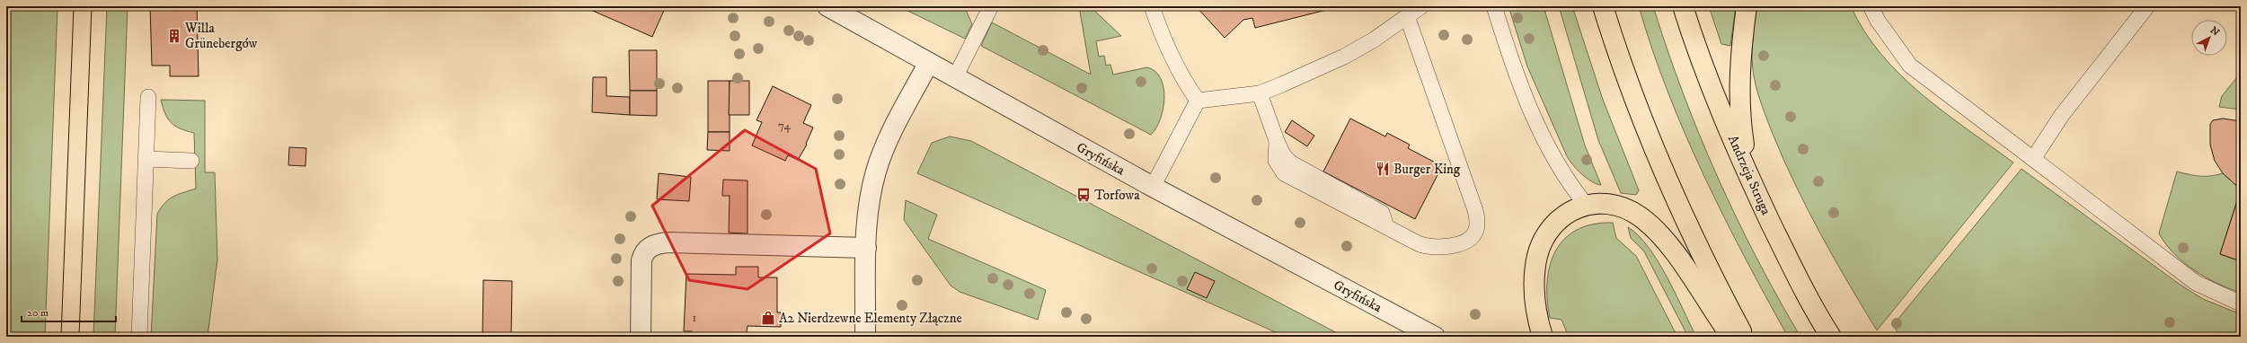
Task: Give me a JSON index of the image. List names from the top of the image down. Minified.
{"streets":{"main road":["Andrzeja Struga"],"street":["Gryfińska"]},"places":{"building":["Willa Grünebergów"],"restaurant":["Burger King"],"bus stop":["Torfowa"],"shop":["A2 Nierdzewne Elementy Złączne"]},"house_numbers":["74","1"],"scale_bar":"20 m","north":"top right"}
